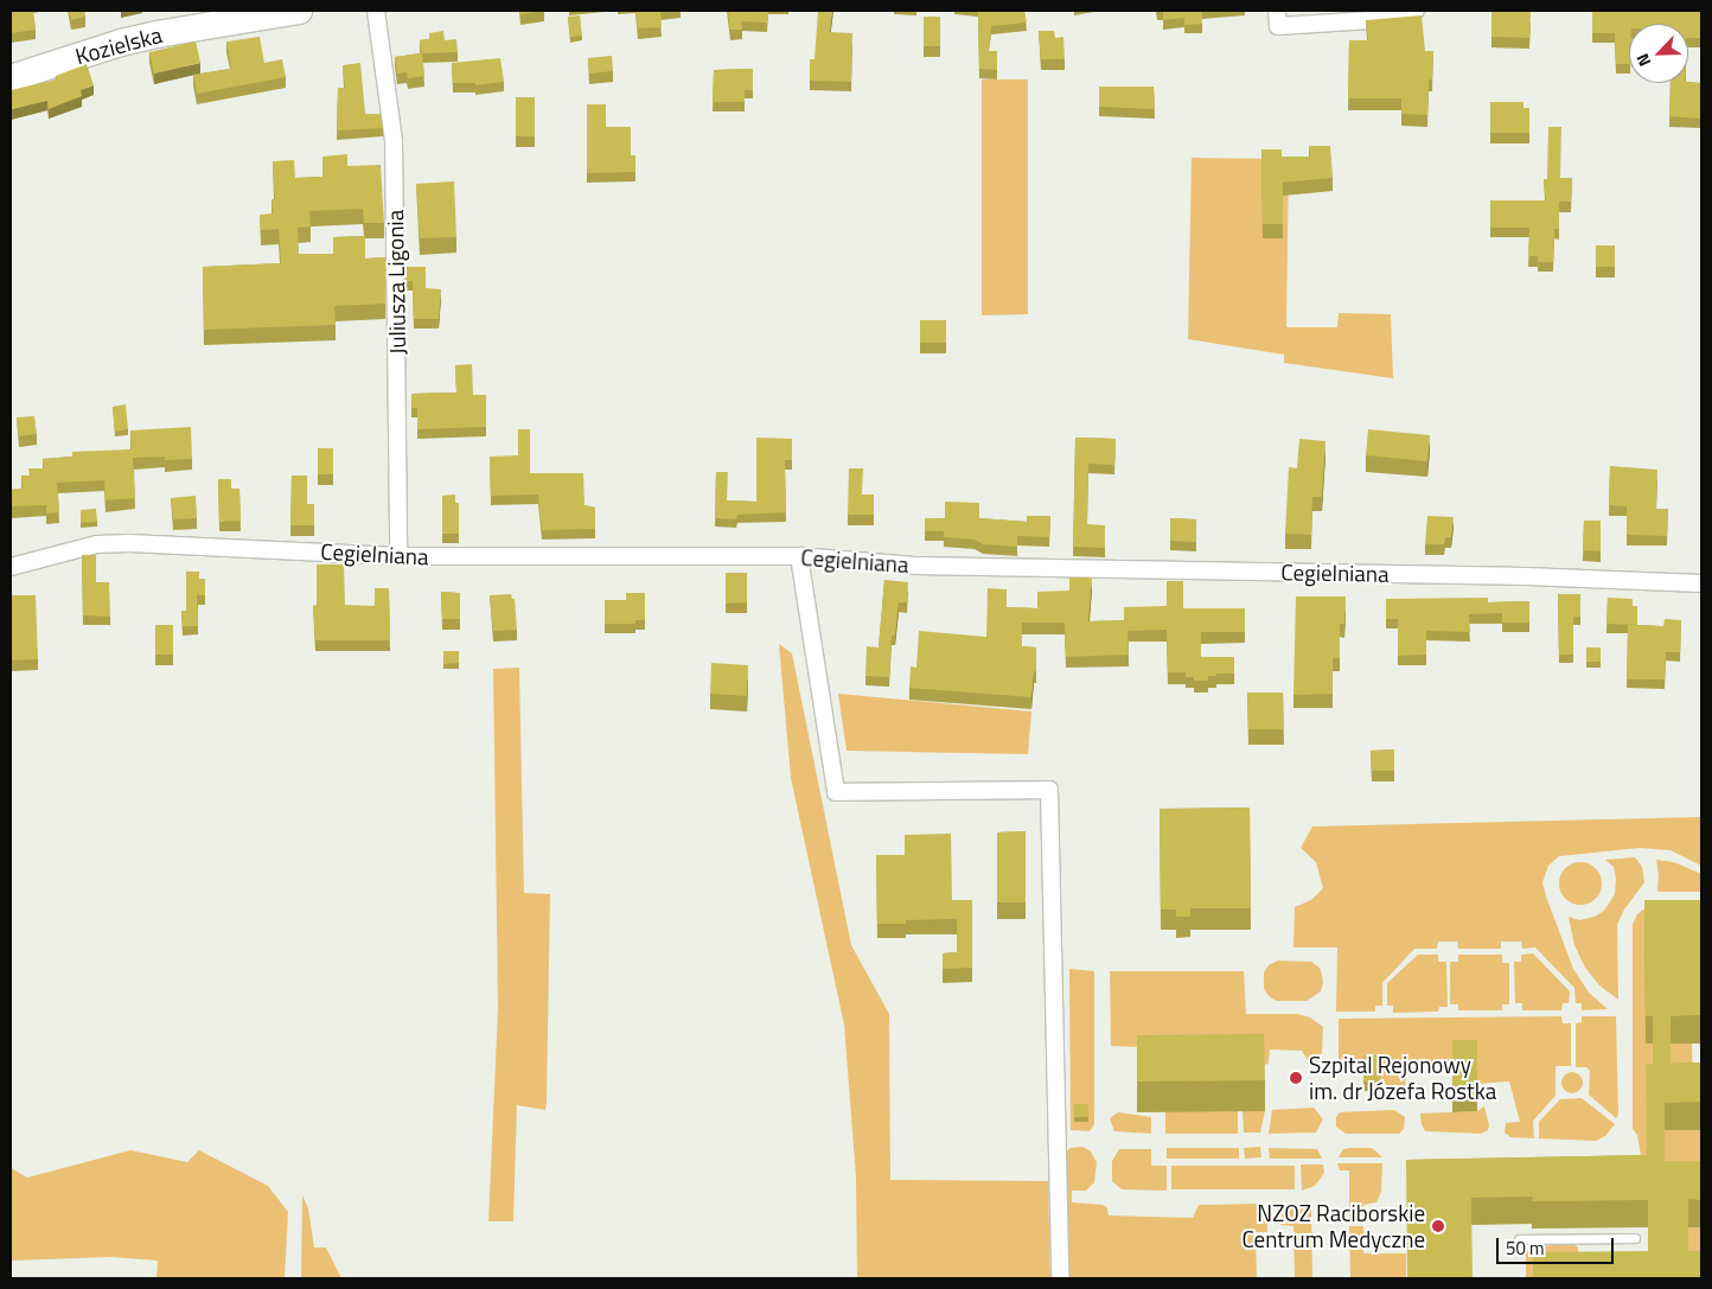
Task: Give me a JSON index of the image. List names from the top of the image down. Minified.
{"streets":{"main road":["Kozielska"],"street":["Juliusza Ligonia","Cegielniana"]},"crossings":[["Juliusza Ligonia","Cegielniana"]],"places":["Szpital Rejonowy im. dr Józefa Rostka","NZOZ Raciborskie Centrum Medyczne"],"scale_bar":"50 m","north":"bottom left"}
